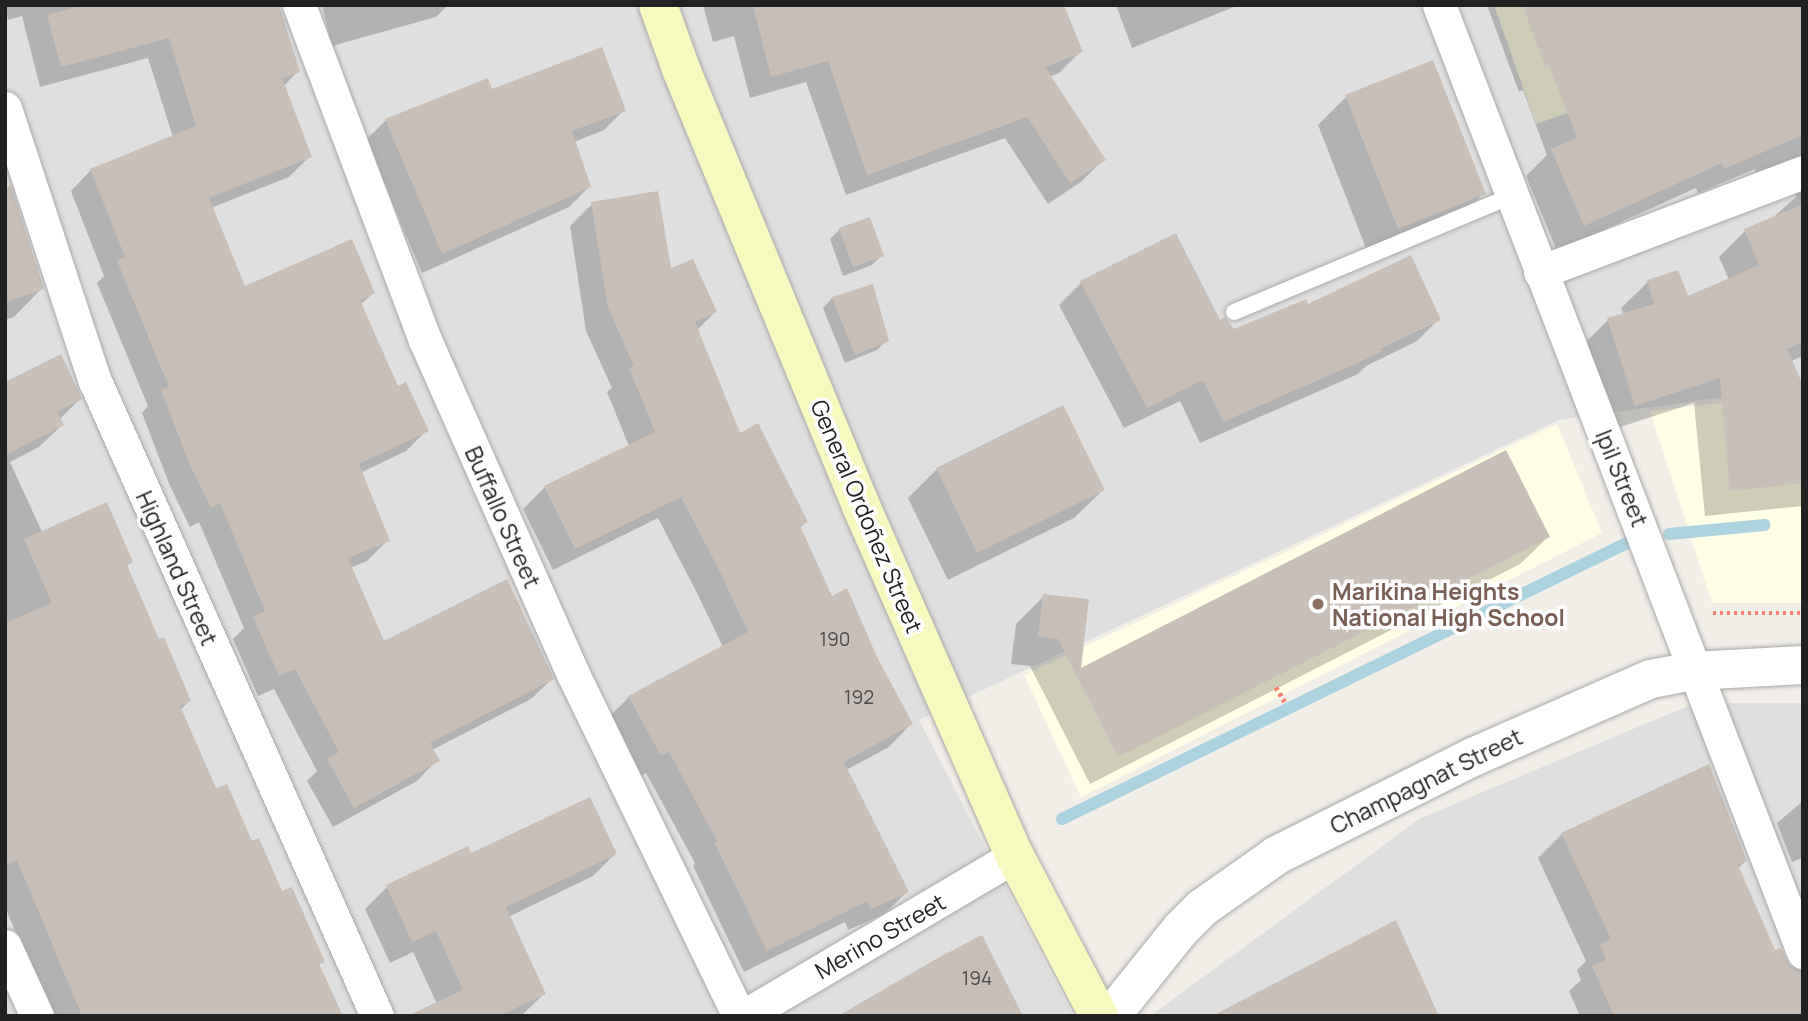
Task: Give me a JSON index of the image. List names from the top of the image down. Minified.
{"streets":{"main road":["General Ordoñez Street"],"street":["Ipil Street","Buffallo Street","Highland Street","Champagnat Street","Merino Street"]},"crossings":[["Ipil Street","Champagnat Street"],["General Ordoñez Street","Merino Street"],["Buffallo Street","Merino Street"]],"places":["Marikina Heights National High School"],"house_numbers":["190","192","194"]}
